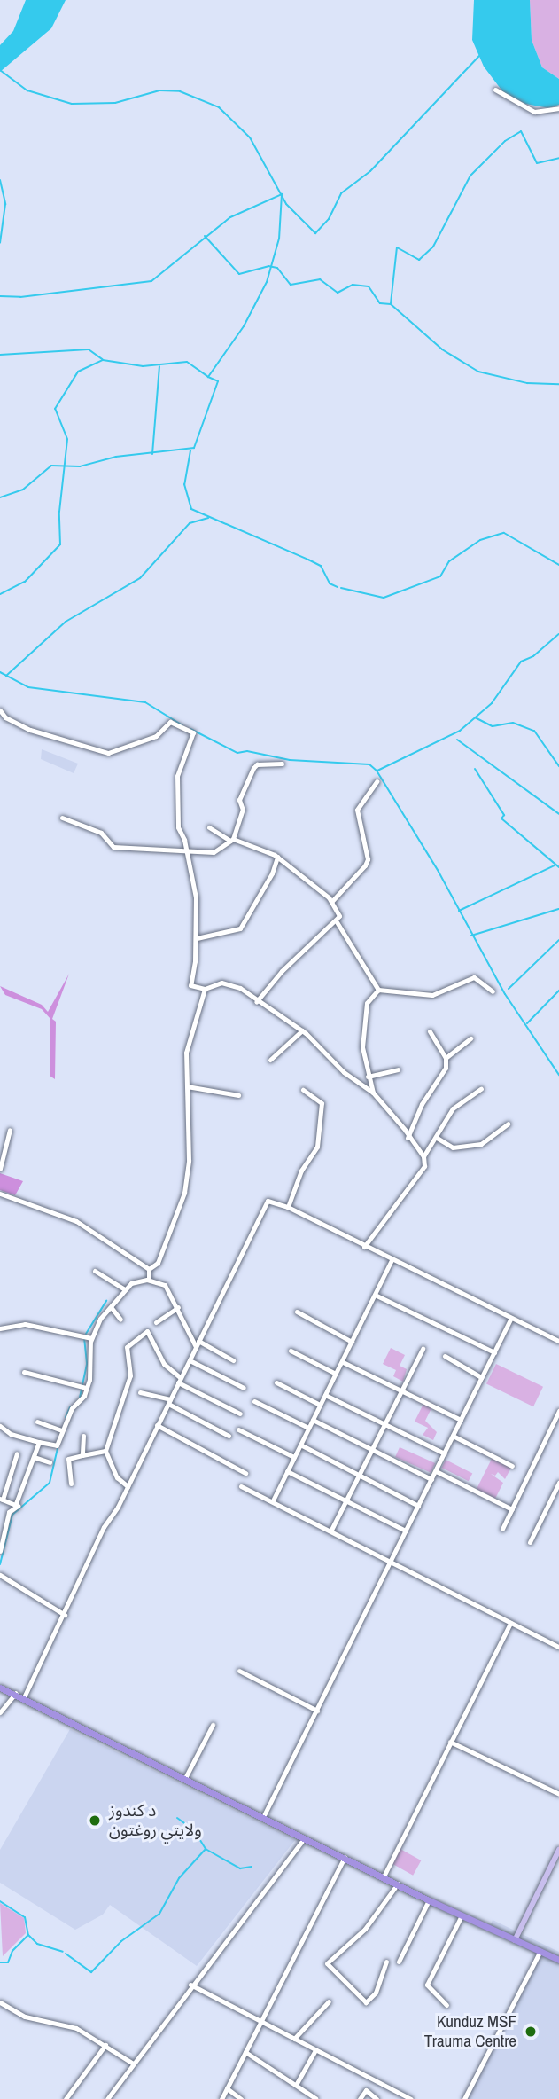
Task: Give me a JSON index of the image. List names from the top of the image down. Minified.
{"places":["د کندوز ولایتي روغتون","Kunduz MSF Trauma Centre"]}
